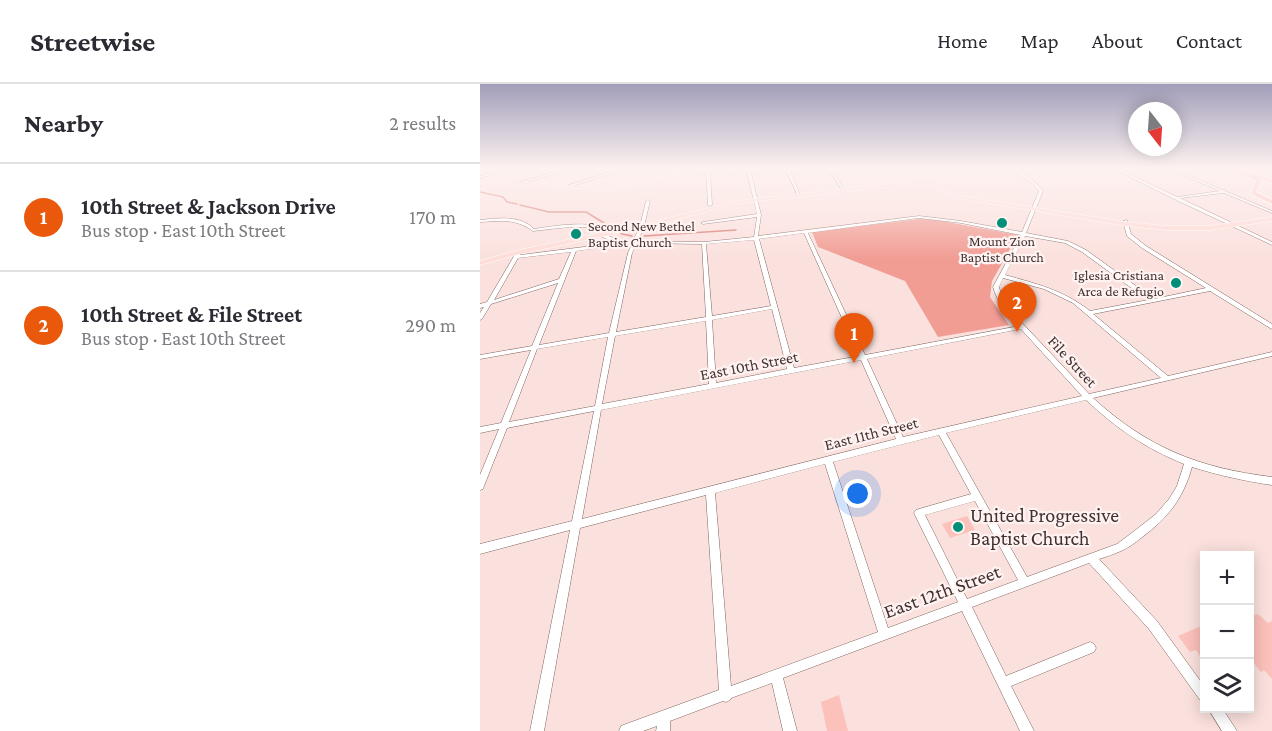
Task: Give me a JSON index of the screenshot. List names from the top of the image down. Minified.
{"streets":{"street":["File Street","East 10th Street","East 11th Street","East 12th Street"]},"crossings":[["File Street","East 10th Street"],["File Street","East 11th Street"],["File Street","East 12th Street"]],"places":["Mount Zion Baptist Church","Second New Bethel Baptist Church","Iglesia Cristiana Arca de Refugio","United Progressive Baptist Church"],"north":"bottom","page":{"header":"Streetwise","nav":["Home","Map","About","Contact"],"heading":["Nearby","2 results"],"list":[{"mark":"1","name":"10th Street & Jackson Drive","note":"Bus stop · East 10th Street","value":"170 m"},{"mark":"2","name":"10th Street & File Street","note":"Bus stop · East 10th Street","value":"290 m"}],"pins":["2","1"],"map_buttons":["+","−"]}}
